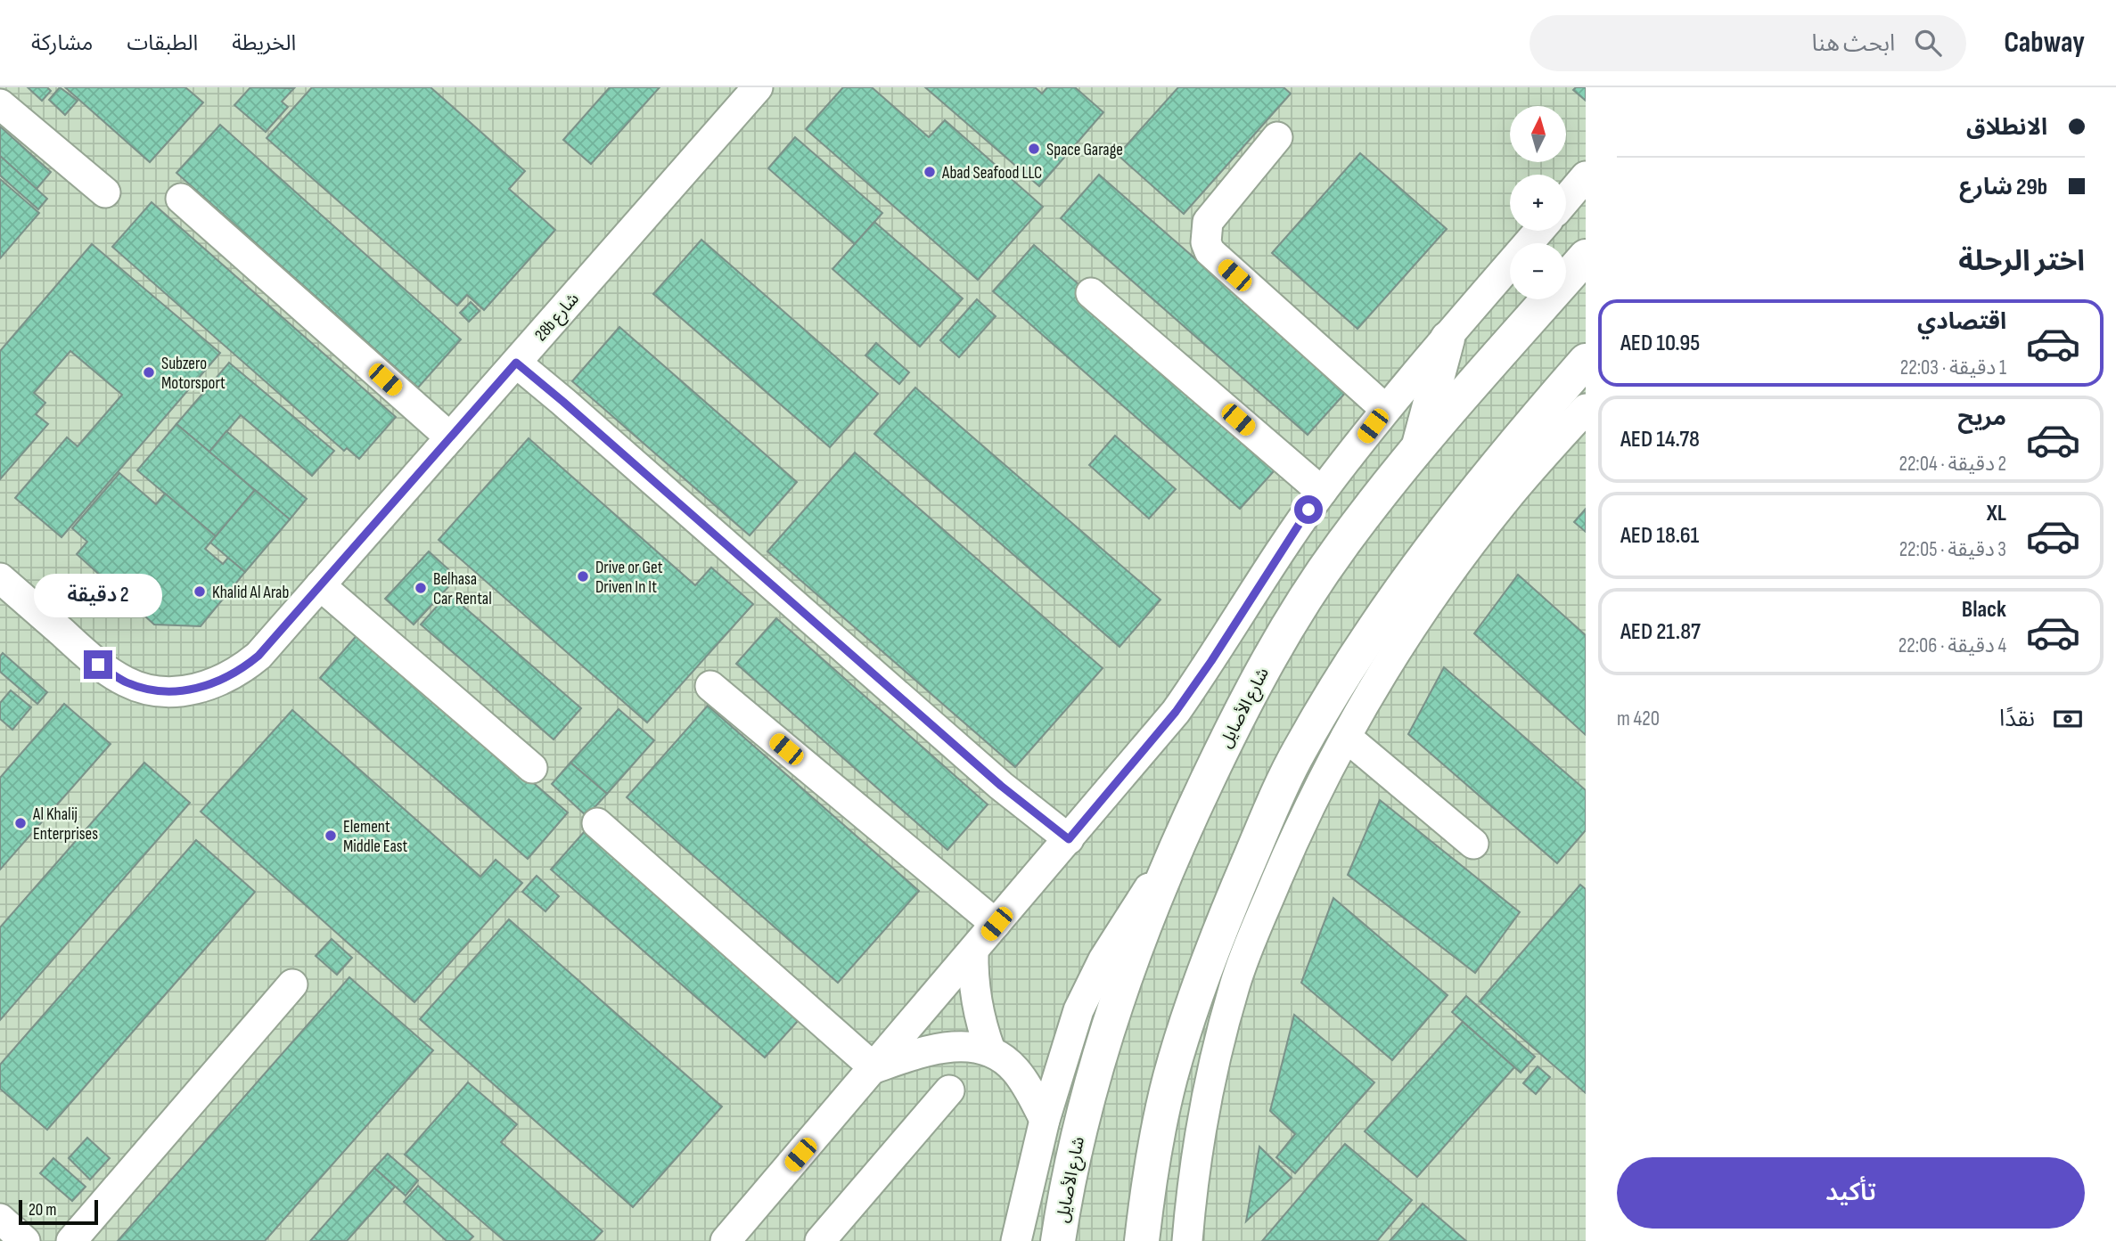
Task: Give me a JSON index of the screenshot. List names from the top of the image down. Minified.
{"streets":{"main road":["شارع الأصايل"],"street":["28b شارع"]},"places":["Space Garage","Abad Seafood LLC","Subzero Motorsport","Drive or Get Driven In It","Belhasa Car Rental","Khalid Al Arab","Al Khalij Enterprises","Element Middle East"],"scale_bar":"20 m","north":"top","page":{"header":"Cabway","search":"ابحث هنا","nav":["الخريطة","الطبقات","مشاركة"],"banner":["الانطلاق","29b شارع"],"map_buttons":["+","−"],"heading":"اختر الرحلة","list":[{"name":"اقتصادي","note":"1 دقيقة · 22:03","value":"AED 10.95"},{"name":"مريح","note":"2 دقيقة · 22:04","value":"AED 14.78"},{"name":"XL","note":"3 دقيقة · 22:05","value":"AED 18.61"},{"name":"Black","note":"4 دقيقة · 22:06","value":"AED 21.87"}],"bubble":"2 دقيقة","pay":["نقدًا","420 m"],"buttons":"تأكيد","scale":"20 m"}}
